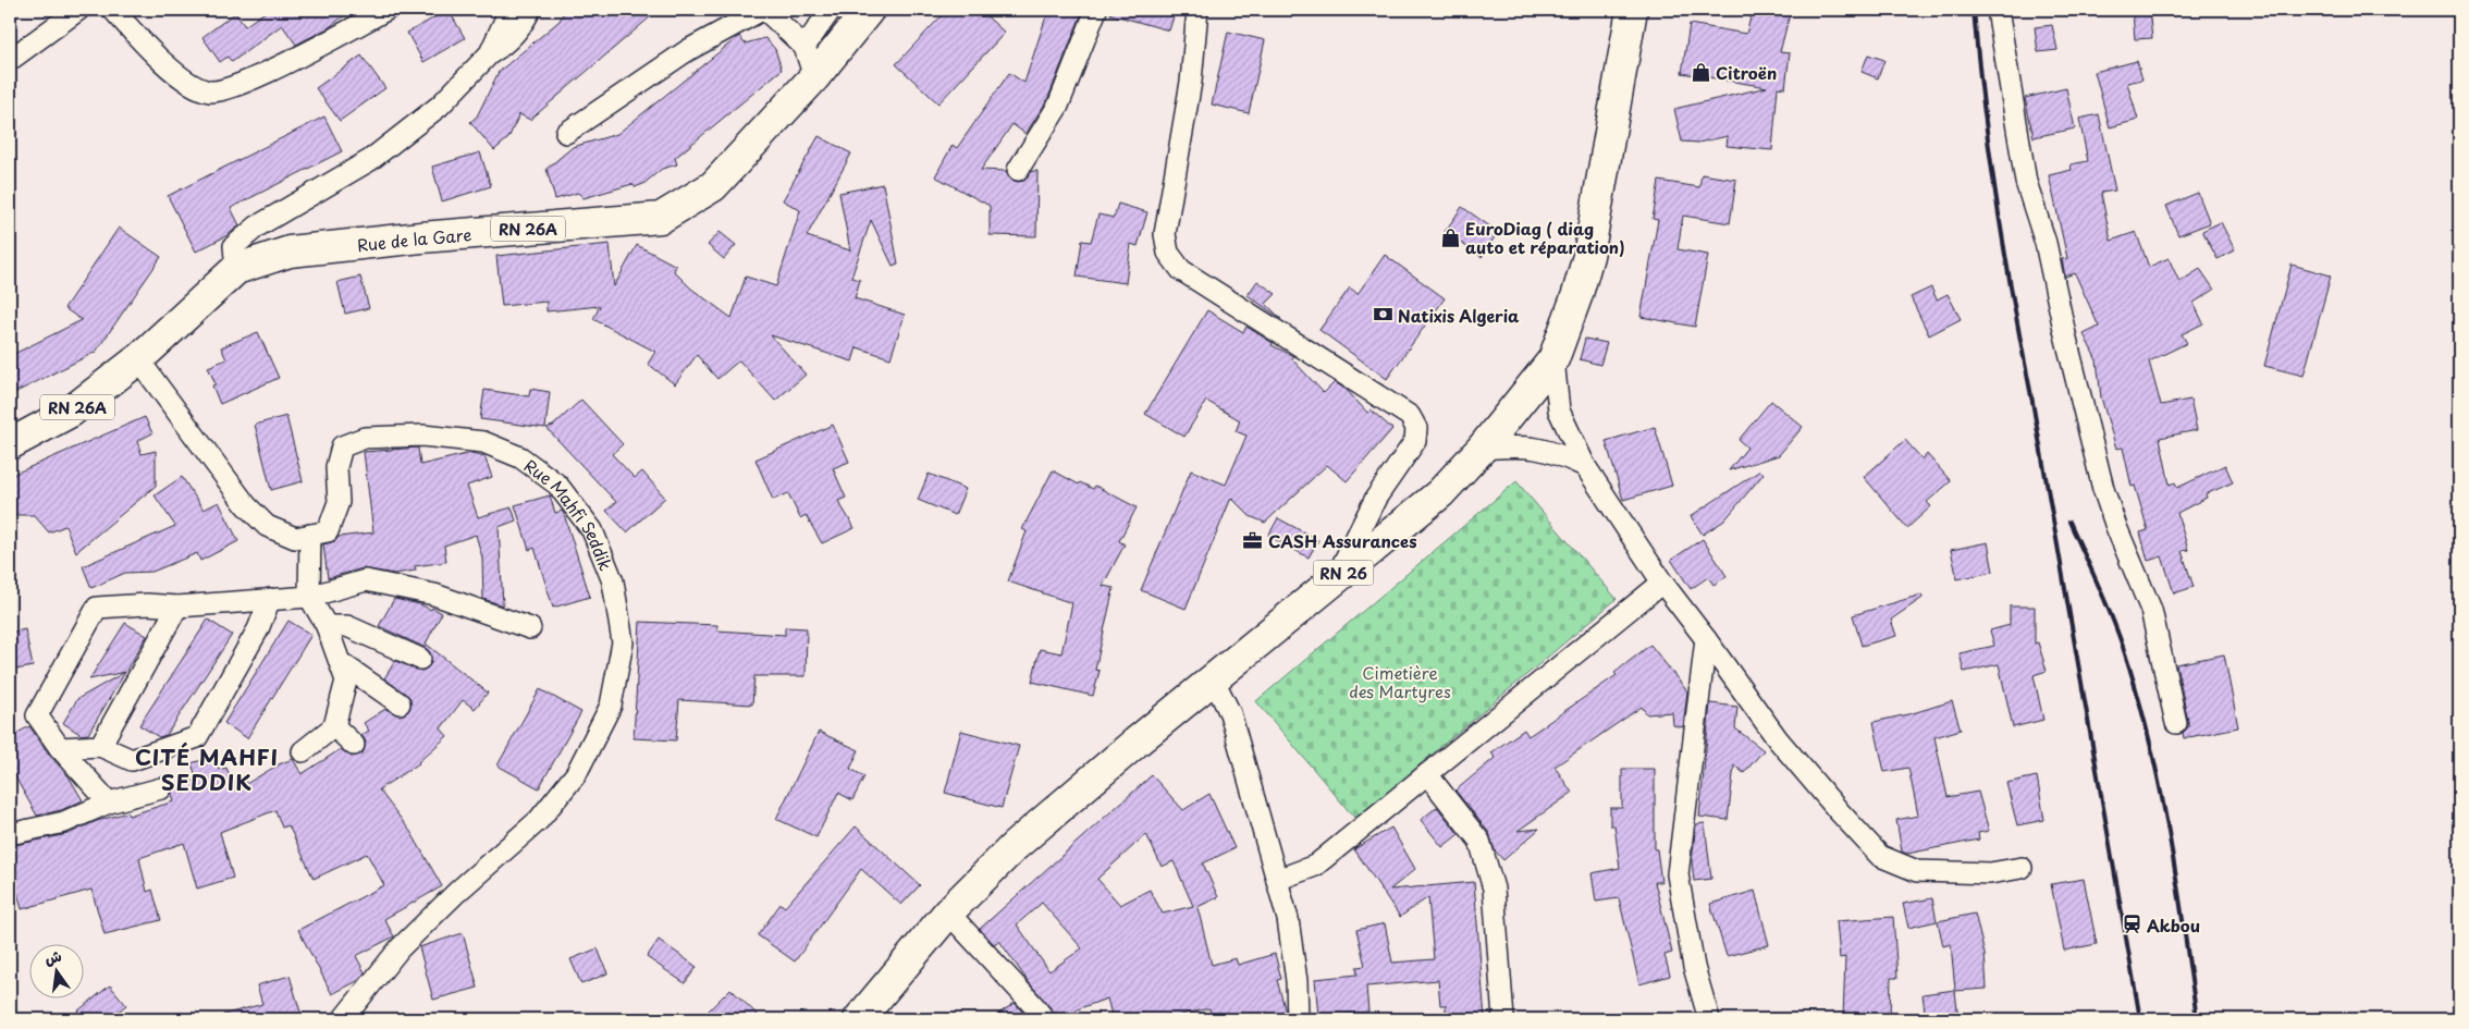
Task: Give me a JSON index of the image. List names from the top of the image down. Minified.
{"streets":{"main road":["RN 26A","Rue de la Gare","RN 26"],"street":["Rue Mahfi Seddik"]},"crossings":[["RN 26A","Rue de la Gare"]],"districts":["CITÉ MAHFI SEDDIK"],"parks":["Cimetière des Martyres"],"places":{"shop":["Citroën","EuroDiag ( diag auto et réparation)"],"bank":["Natixis Algeria"],"office":["CASH Assurances"],"station":["Akbou"]},"north":"top"}
